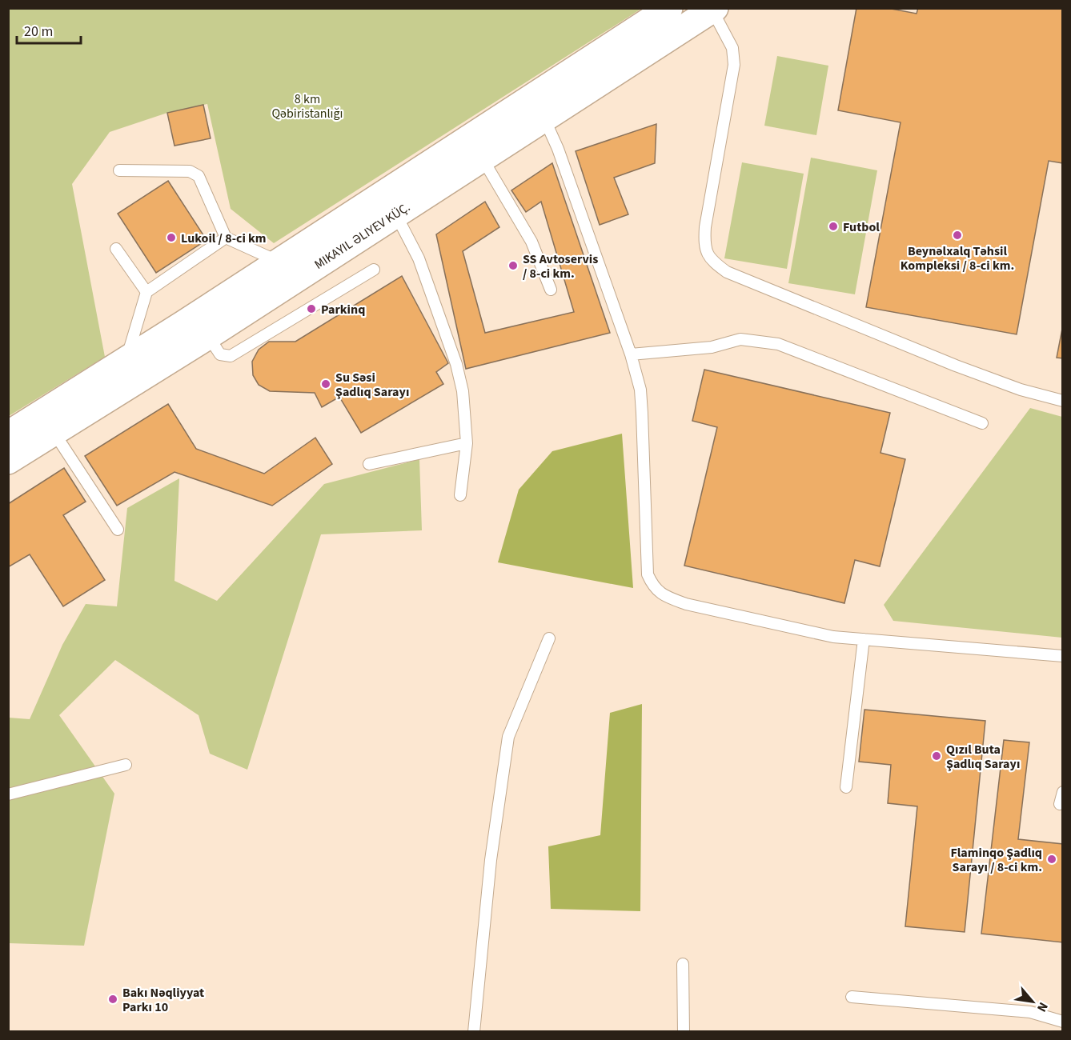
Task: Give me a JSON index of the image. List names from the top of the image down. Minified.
{"parks":["8 km Qəbiristanlığı"],"places":["Futbol","Beynəlxalq Təhsil Kompleksi / 8-ci km.","Lukoil / 8-ci km","SS Avtoservis / 8-ci km.","Parkinq","Su Səsi Şadlıq Sarayı","Qızıl Buta Şadlıq Sarayı","Flaminqo Şadlıq Sarayı / 8-ci km.","Bakı Nəqliyyat Parkı 10"],"scale_bar":"20 m","north":"bottom right"}
